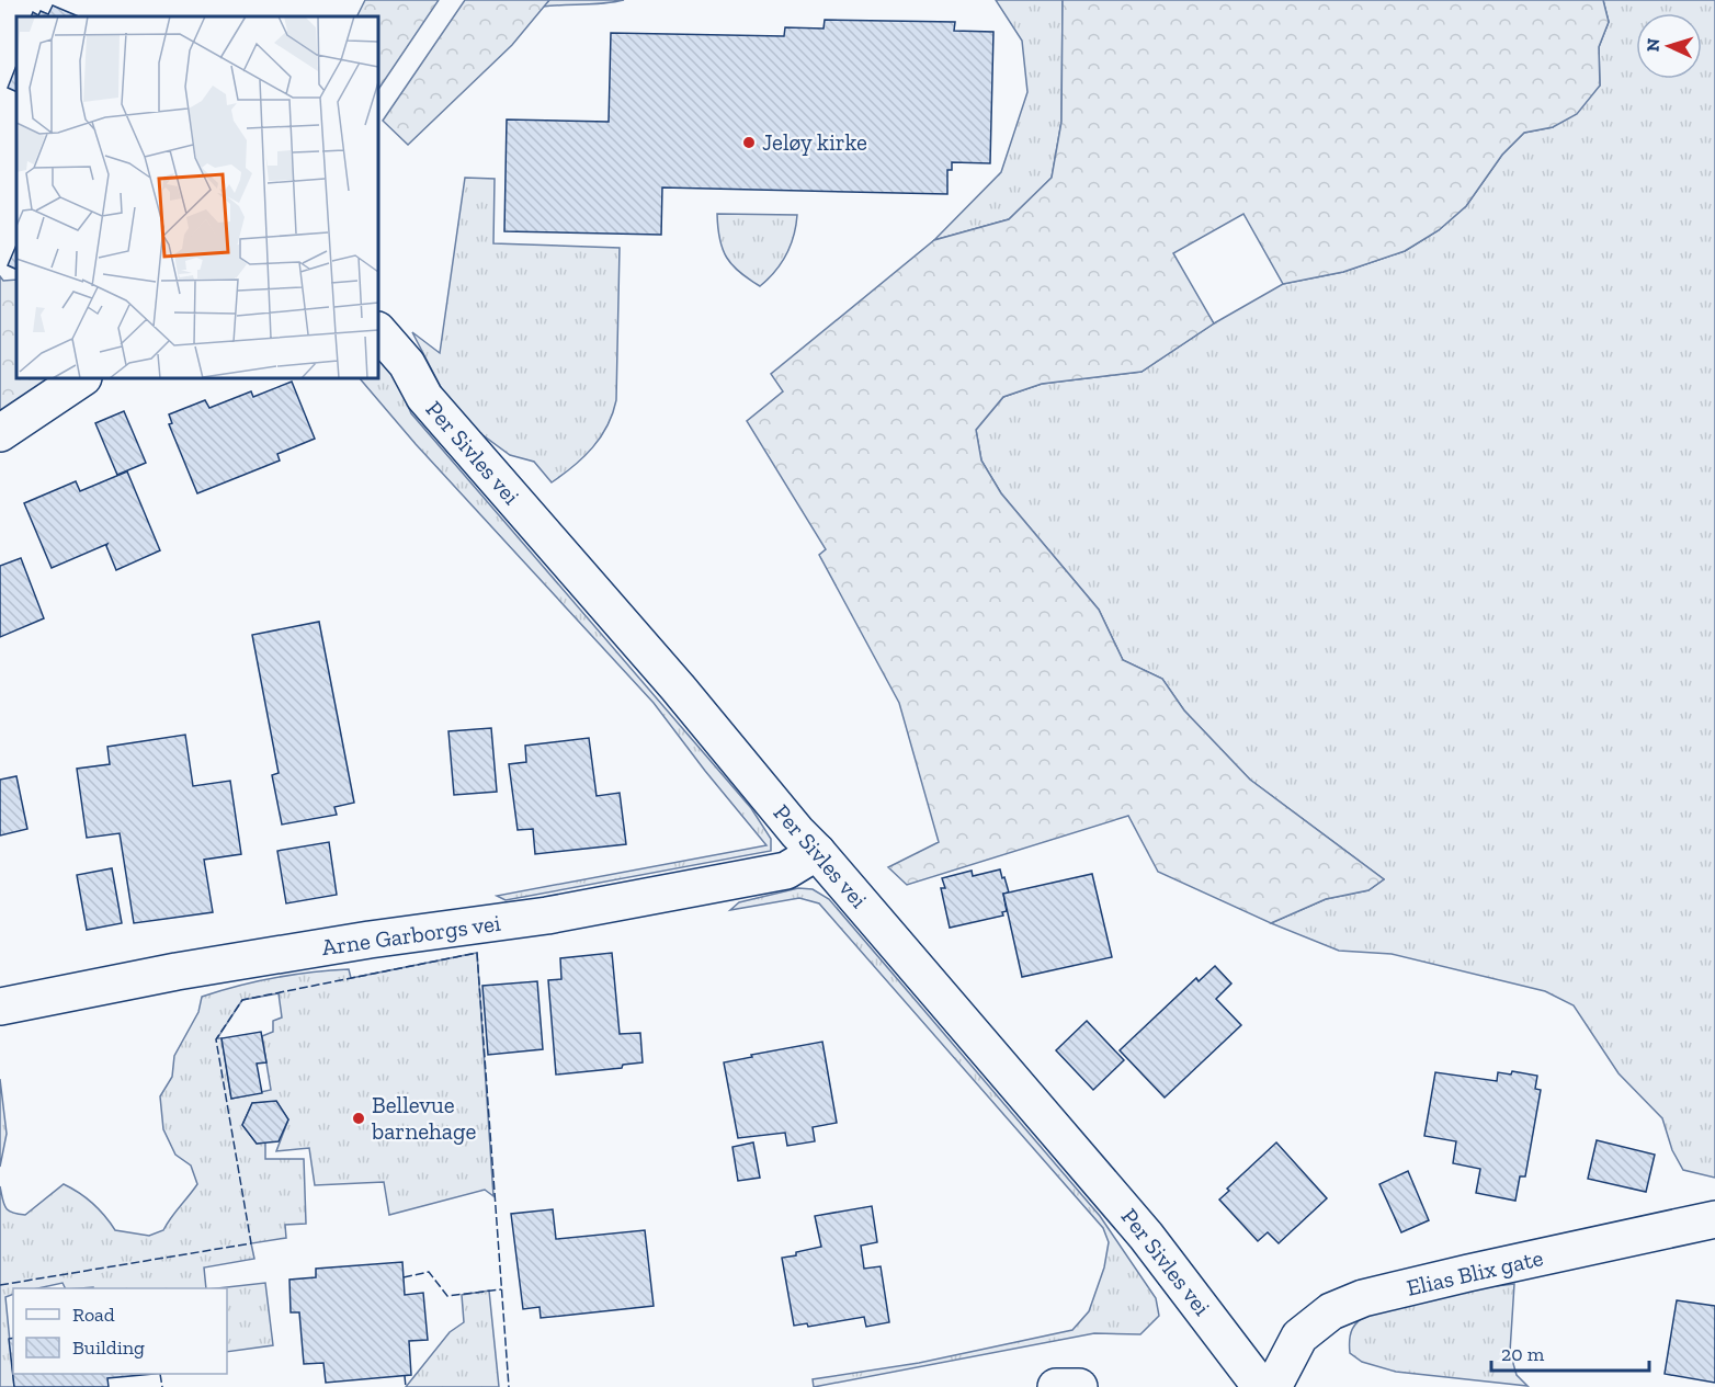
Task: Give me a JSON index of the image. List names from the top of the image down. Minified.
{"streets":{"street":["Per Sivles vei","Arne Garborgs vei","Elias Blix gate"]},"crossings":[["Per Sivles vei","Arne Garborgs vei"]],"places":["Jeløy kirke","Bellevue barnehage"],"legend":["Road","Building"],"scale_bar":"20 m","north":"left"}
